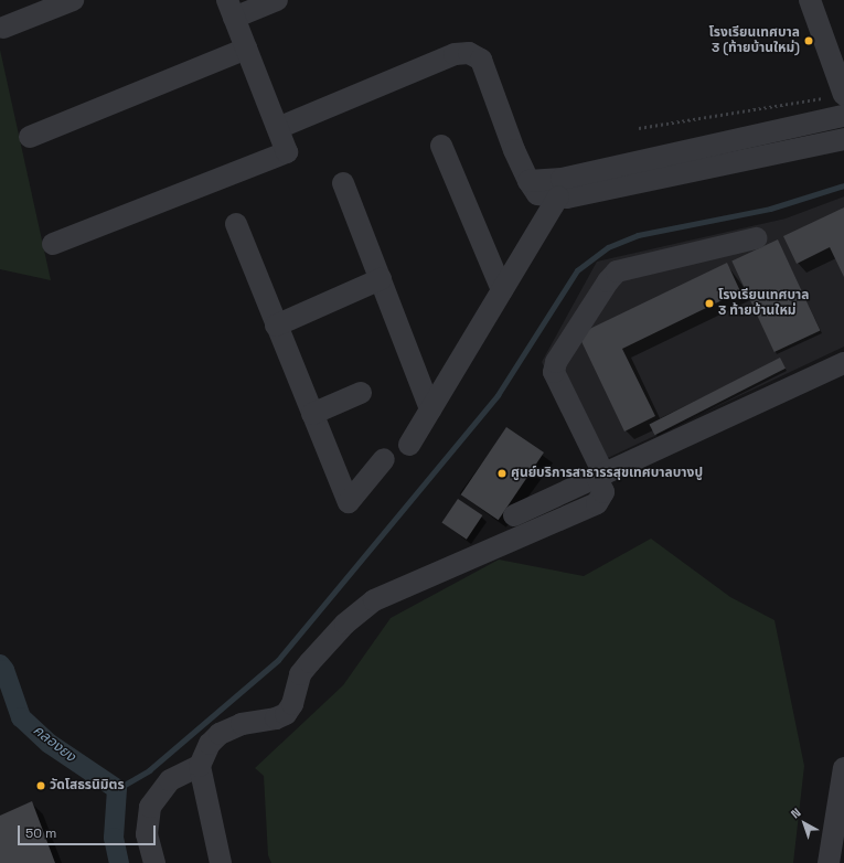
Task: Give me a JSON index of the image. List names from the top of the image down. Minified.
{"water":["คลองยง"],"places":["โรงเรียนเทศบาล 3 (ท้ายบ้านใหม่)","โรงเรียนเทศบาล 3 ท้ายบ้านใหม่","ศูนย์บริการสาธารรสุขเทศบาลบางปู","วัดโสธรนิมิตร"],"scale_bar":"50 m","north":"top left"}
